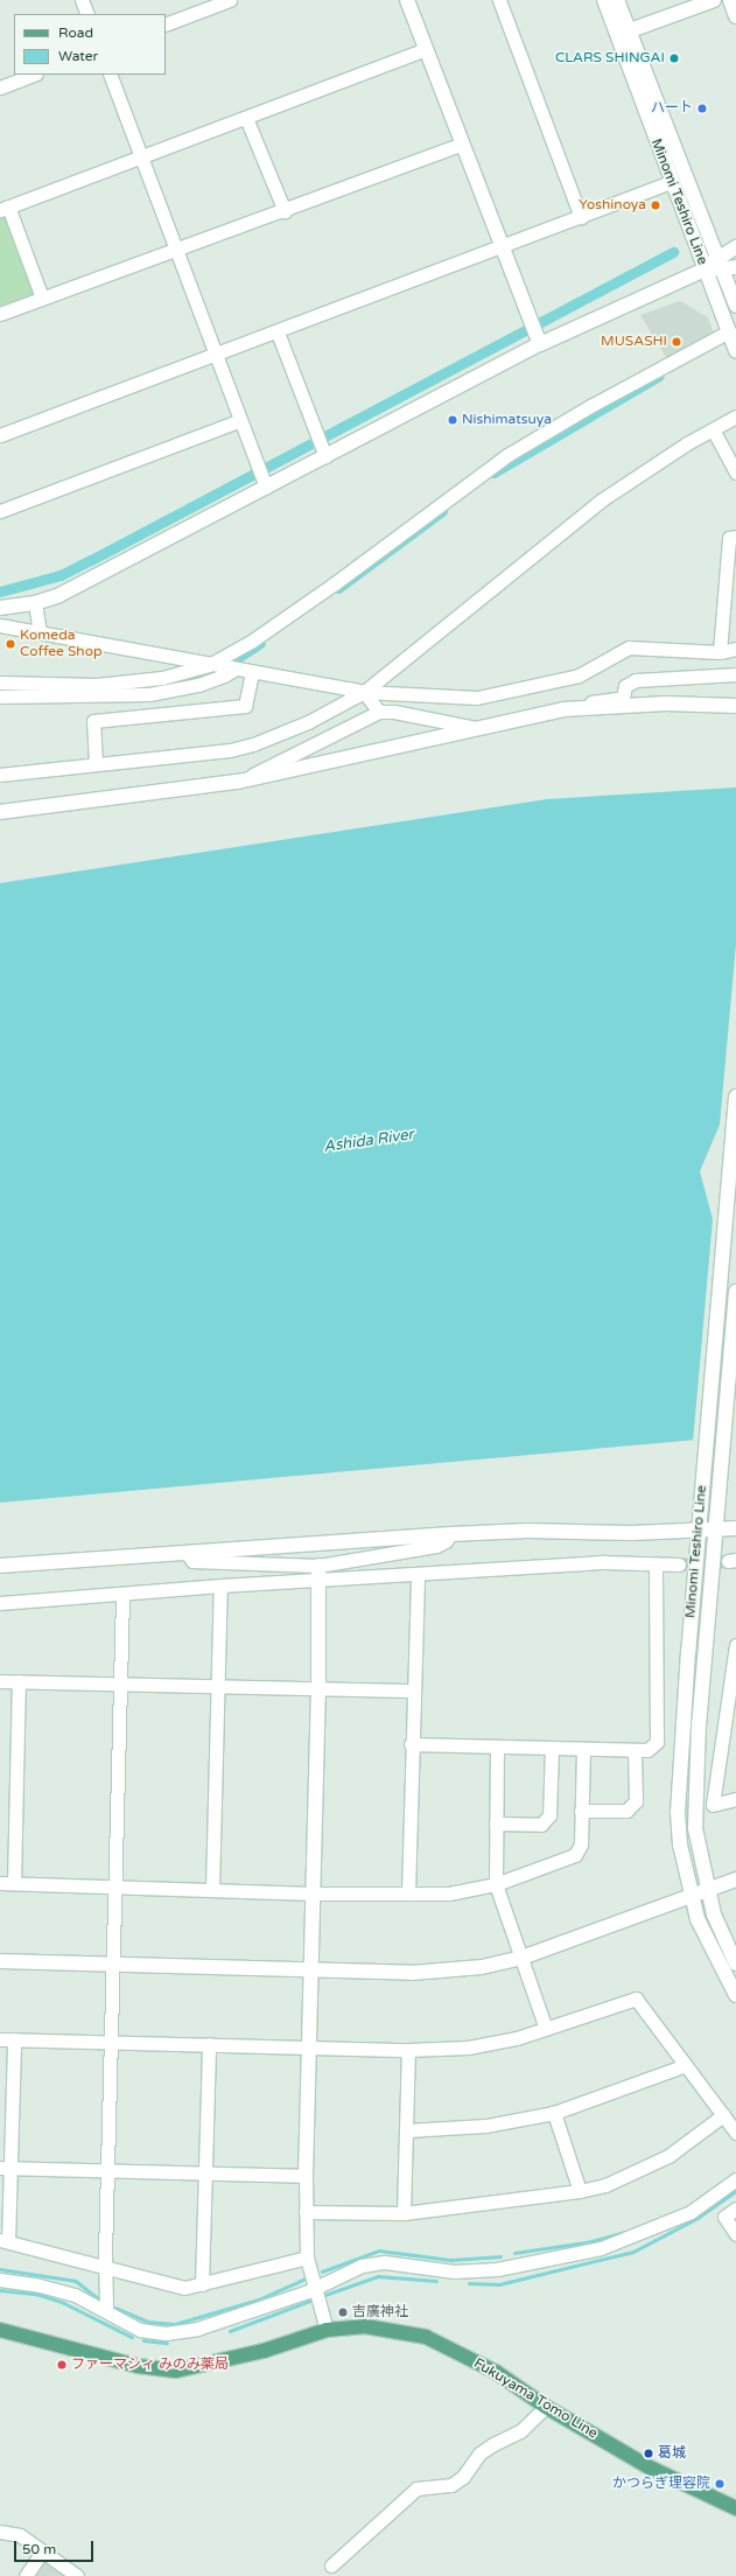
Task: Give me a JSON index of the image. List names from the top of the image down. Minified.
{"streets":{"main road":["Fukuyama Tomo Line"],"street":["Minomi Teshiro Line"]},"water":["Ashida River"],"places":["CLARS SHINGAI","ハート","Yoshinoya","MUSASHI","Nishimatsuya","Komeda Coffee Shop","吉廣神社","ファーマシィ みのみ薬局","葛城","かつらぎ理容院"],"legend":["Road","Water"],"scale_bar":"50 m"}
